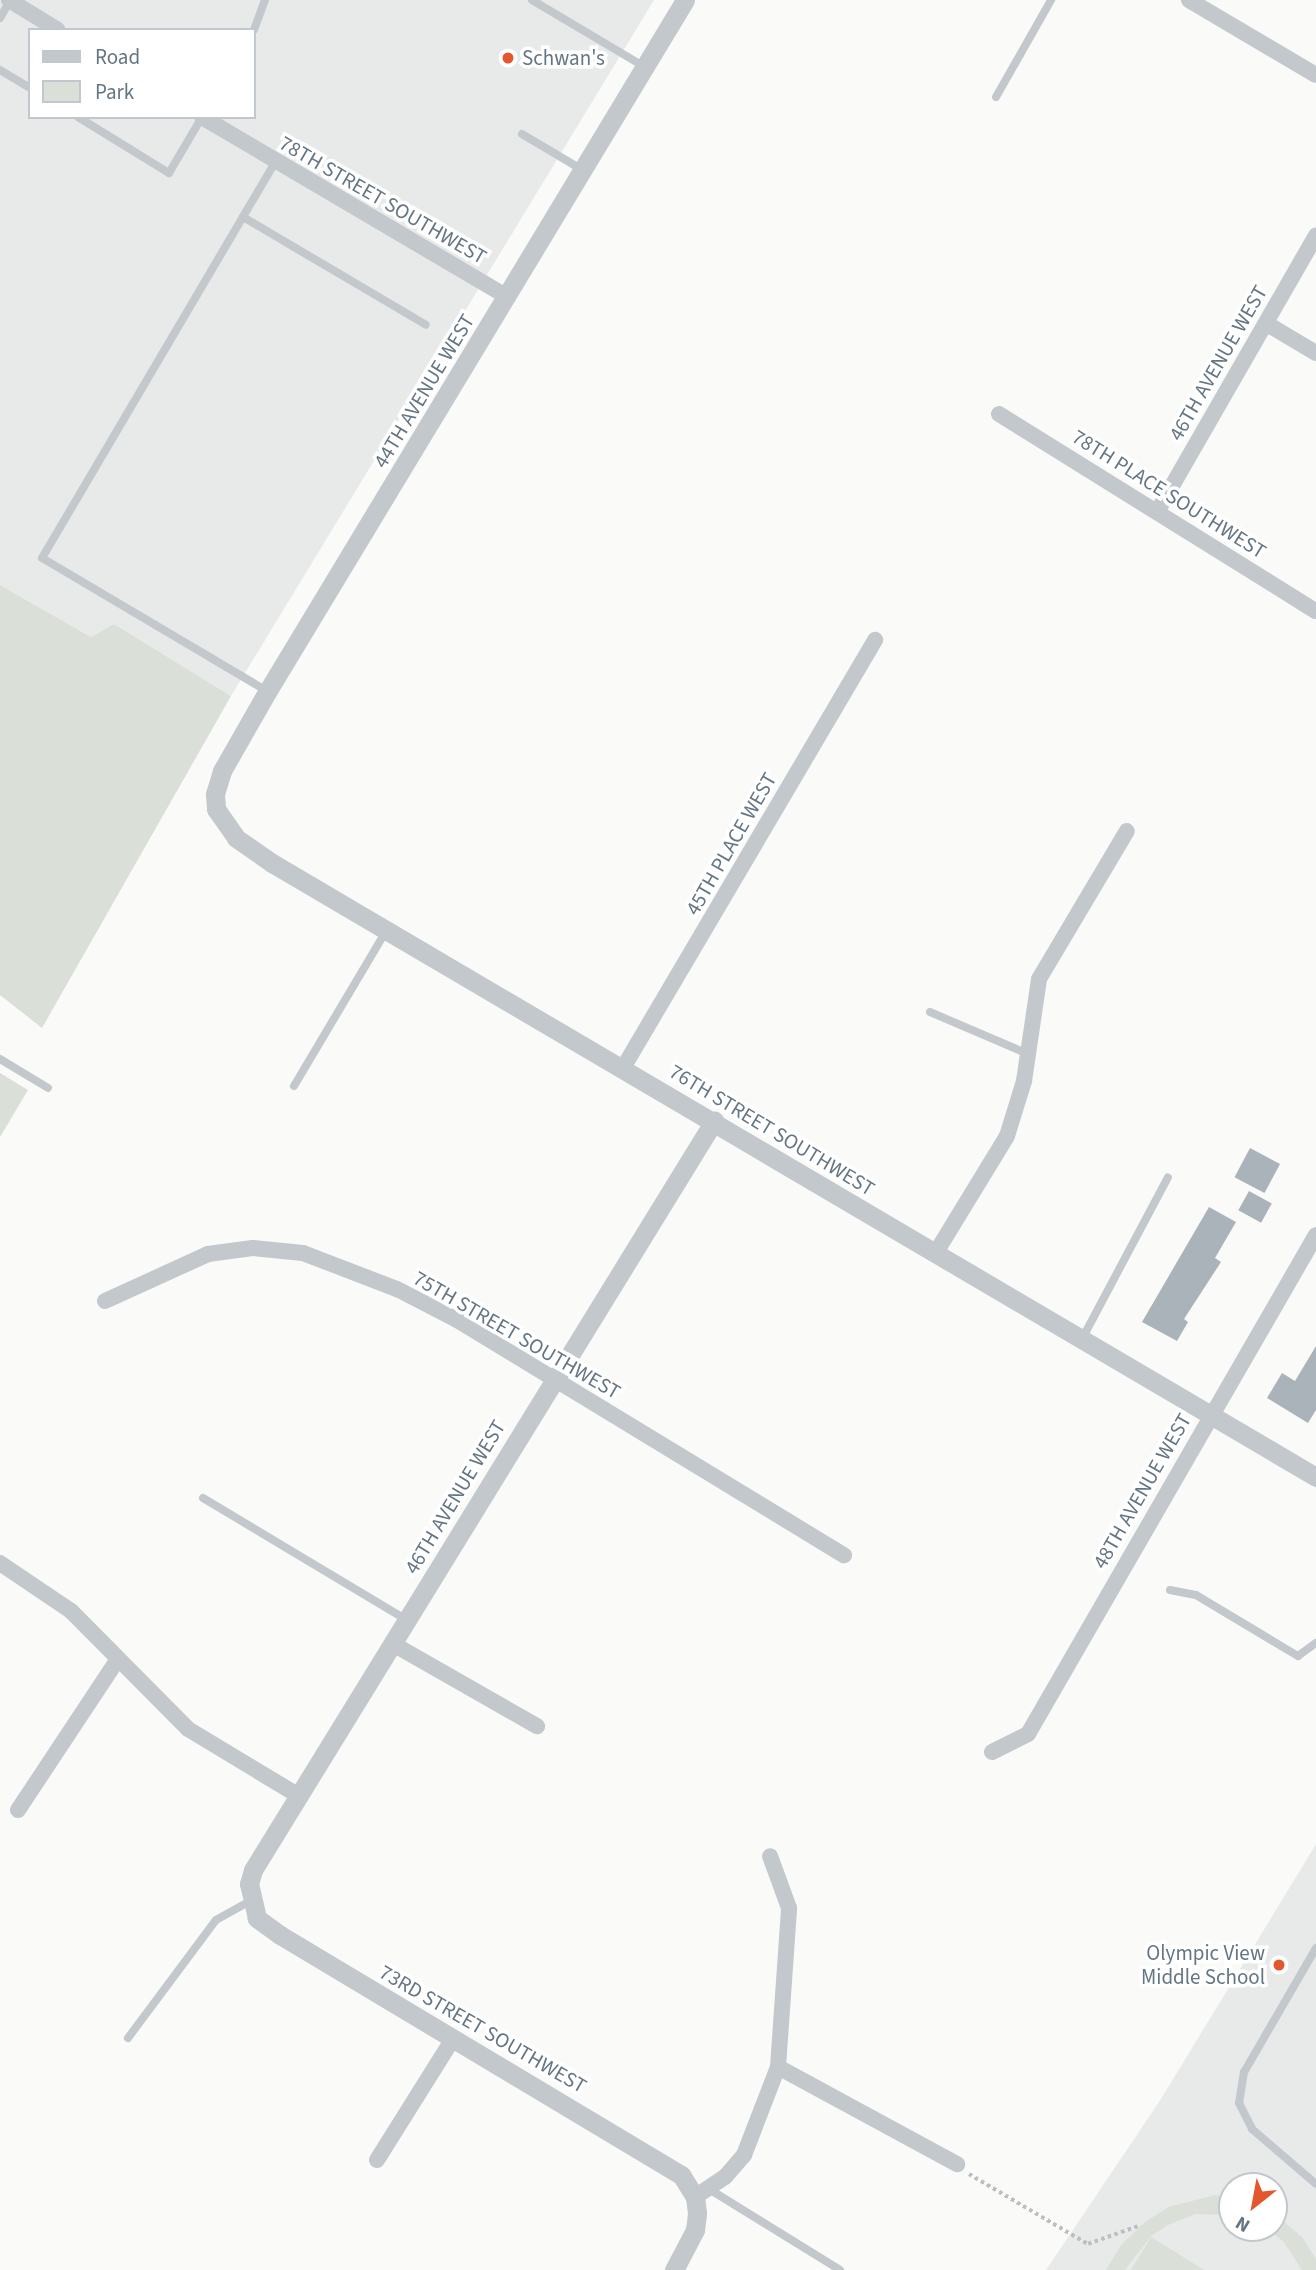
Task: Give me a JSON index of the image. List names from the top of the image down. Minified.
{"streets":{"street":["78TH STREET SOUTHWEST","46TH AVENUE WEST","44TH AVENUE WEST","78TH PLACE SOUTHWEST","45TH PLACE WEST","76TH STREET SOUTHWEST","75TH STREET SOUTHWEST","48TH AVENUE WEST","73RD STREET SOUTHWEST"]},"crossings":[["78TH STREET SOUTHWEST","44TH AVENUE WEST"],["46TH AVENUE WEST","78TH PLACE SOUTHWEST"],["46TH AVENUE WEST","76TH STREET SOUTHWEST"],["46TH AVENUE WEST","75TH STREET SOUTHWEST"],["46TH AVENUE WEST","73RD STREET SOUTHWEST"],["44TH AVENUE WEST","76TH STREET SOUTHWEST"],["45TH PLACE WEST","76TH STREET SOUTHWEST"],["76TH STREET SOUTHWEST","48TH AVENUE WEST"]],"places":["Schwan's","Olympic View Middle School"],"legend":["Road","Park"],"north":"bottom left"}
